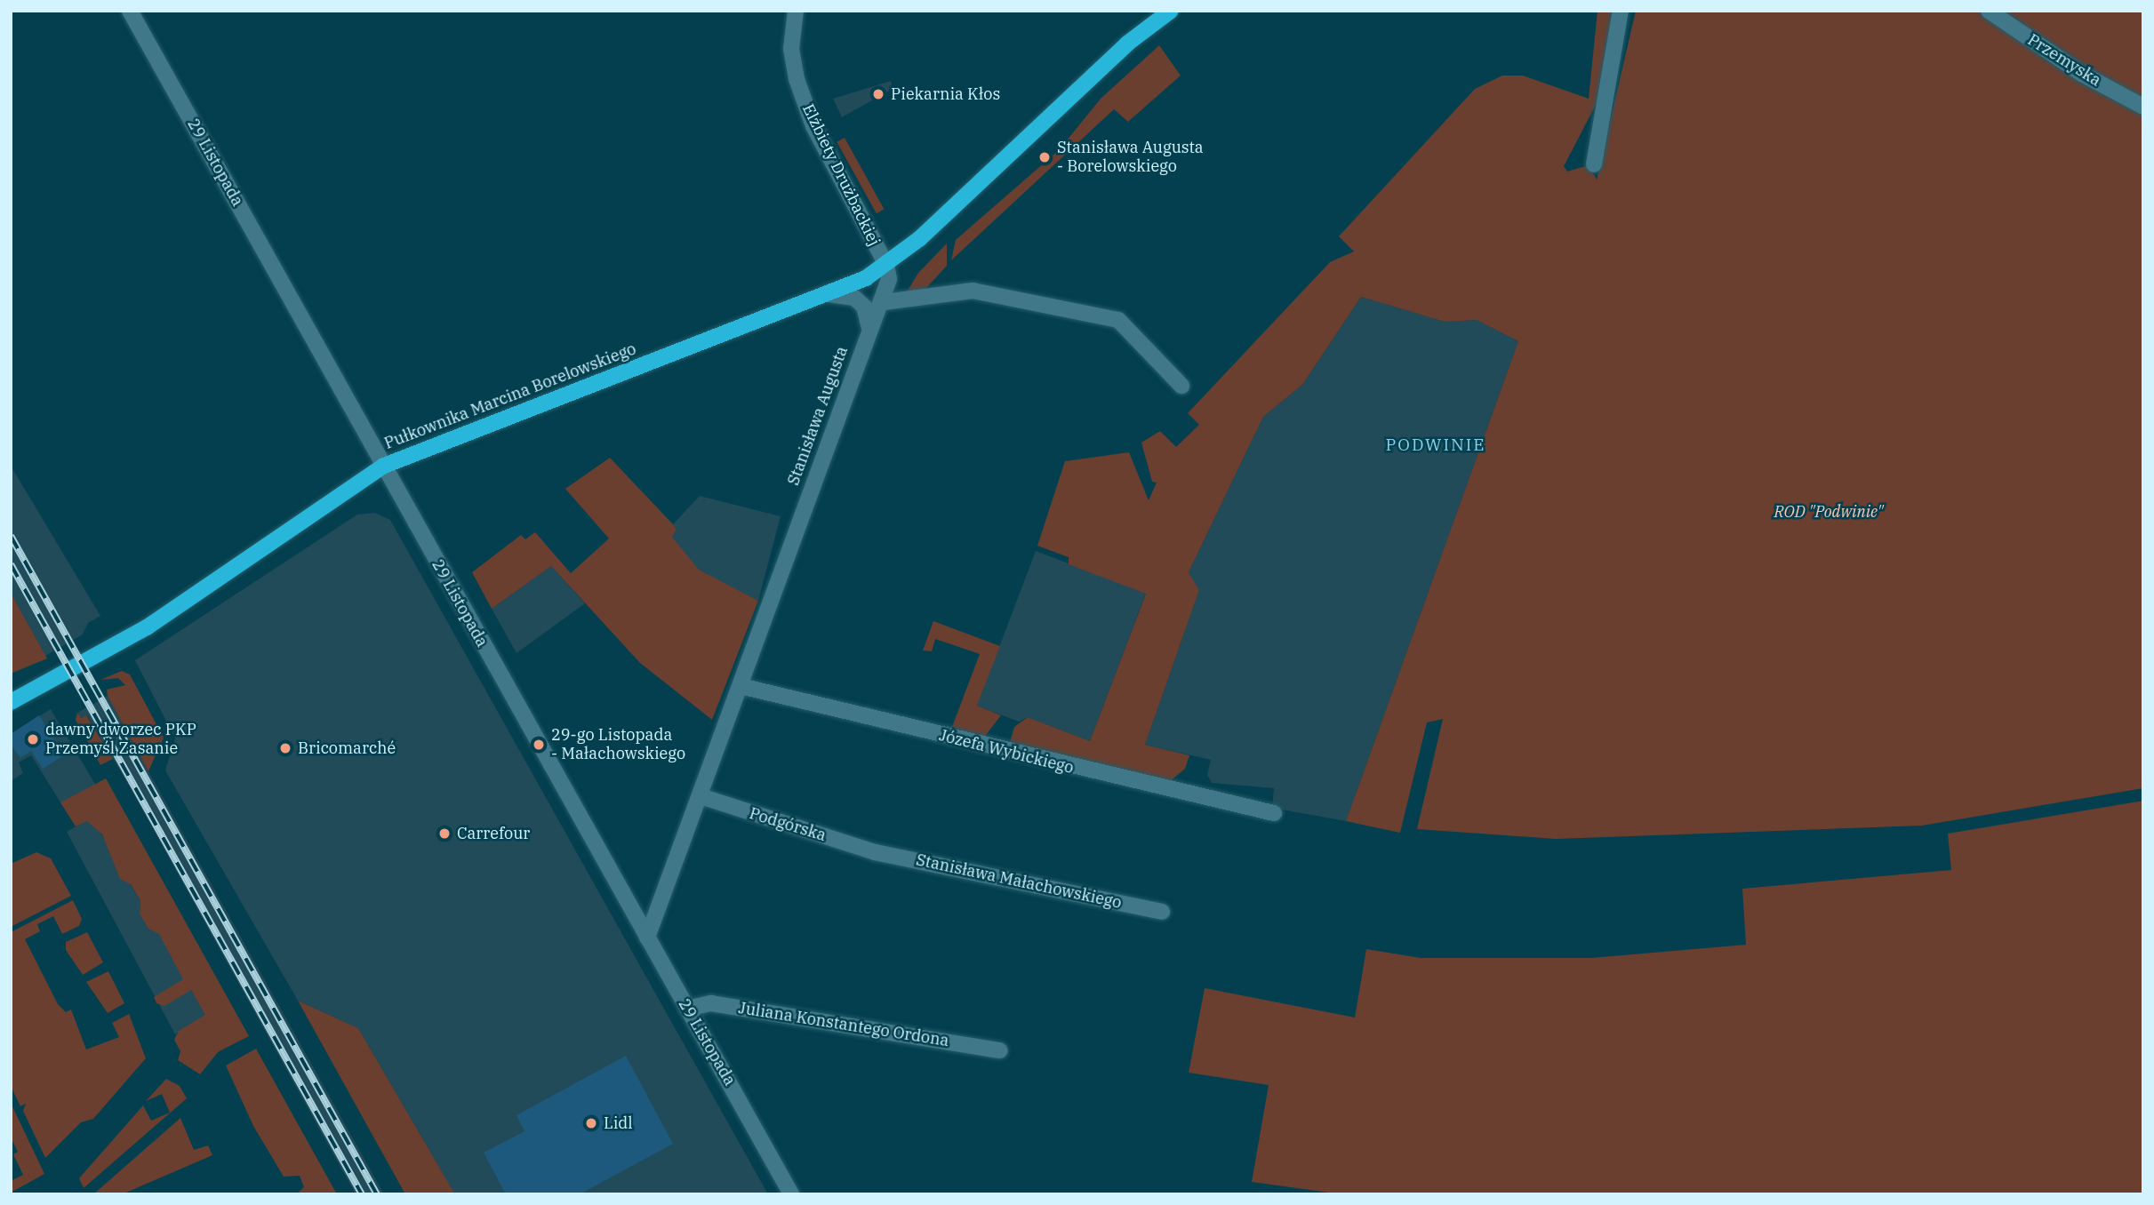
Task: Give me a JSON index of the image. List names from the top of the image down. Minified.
{"streets":{"main road":["Pułkownika Marcina Borelowskiego"],"street":["Przemyska","29 Listopada","Elżbiety Drużbackiej","Stanisława Augusta","Józefa Wybickiego","Podgórska","Stanisława Małachowskiego","Juliana Konstantego Ordona"]},"crossings":[["29 Listopada","Pułkownika Marcina Borelowskiego"],["29 Listopada","Stanisława Augusta"],["29 Listopada","Juliana Konstantego Ordona"],["Elżbiety Drużbackiej","Pułkownika Marcina Borelowskiego"],["Elżbiety Drużbackiej","Stanisława Augusta"],["Pułkownika Marcina Borelowskiego","Stanisława Augusta"],["Stanisława Augusta","Józefa Wybickiego"],["Stanisława Augusta","Podgórska"],["Podgórska","Stanisława Małachowskiego"]],"districts":["PODWINIE"],"parks":["ROD \"Podwinie\""],"places":["Piekarnia Kłos","Stanisława Augusta - Borelowskiego","dawny dworzec PKP Przemyśl Zasanie","29-go Listopada - Małachowskiego","Bricomarché","Carrefour","Lidl"]}
